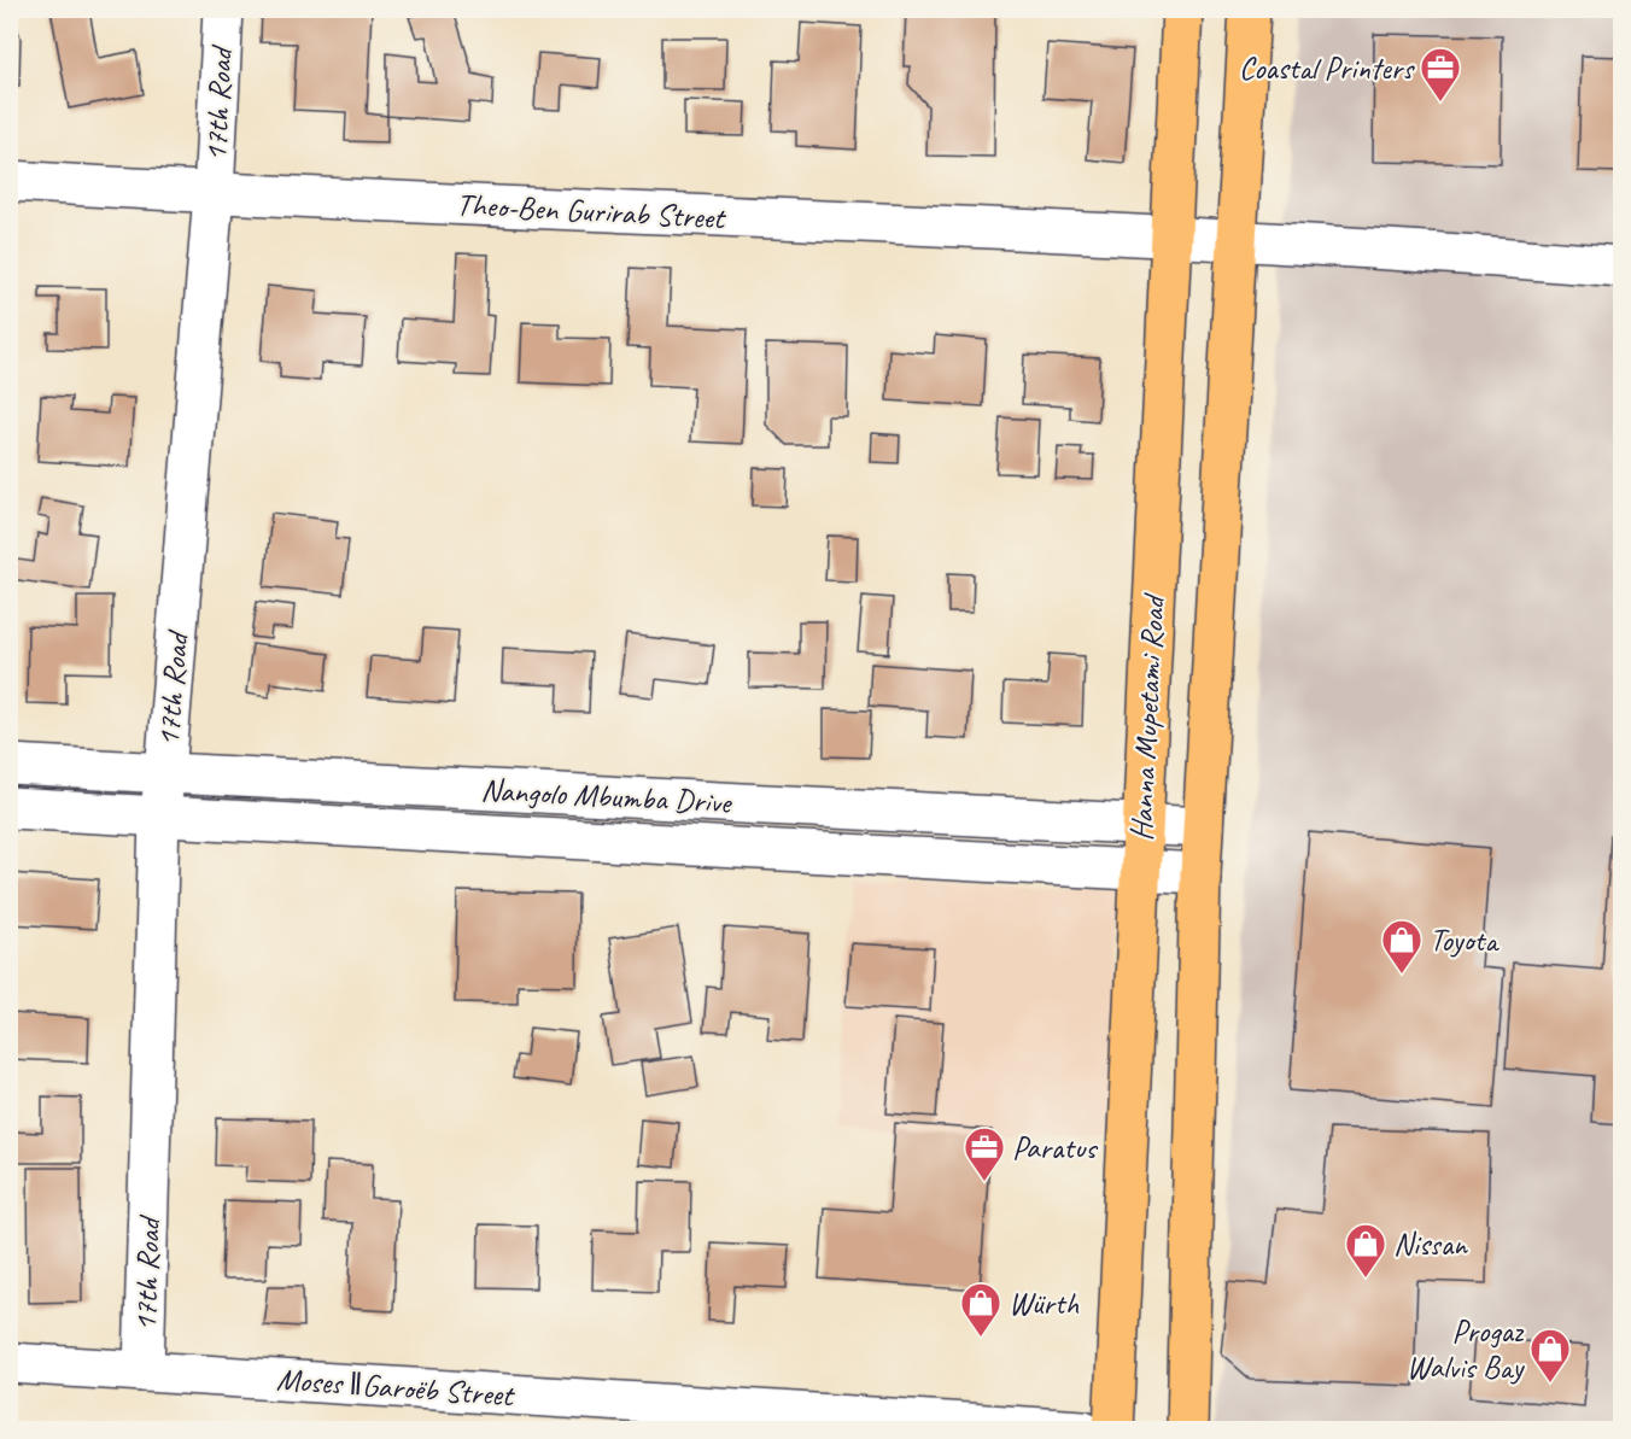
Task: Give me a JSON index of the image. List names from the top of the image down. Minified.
{"streets":{"main road":["Hanna Mupetami Road"],"street":["17th Road","Theo-Ben Gurirab Street","Nangolo Mbumba Drive","Moses ǁGaroëb Street"]},"crossings":[["17th Road","Theo-Ben Gurirab Street"],["17th Road","Nangolo Mbumba Drive"],["17th Road","Moses ǁGaroëb Street"],["Theo-Ben Gurirab Street","Hanna Mupetami Road"],["Hanna Mupetami Road","Nangolo Mbumba Drive"]],"places":{"office":["Coastal Printers","Paratus"],"shop":["Toyota","Nissan","Würth","Progaz Walvis Bay"]}}
